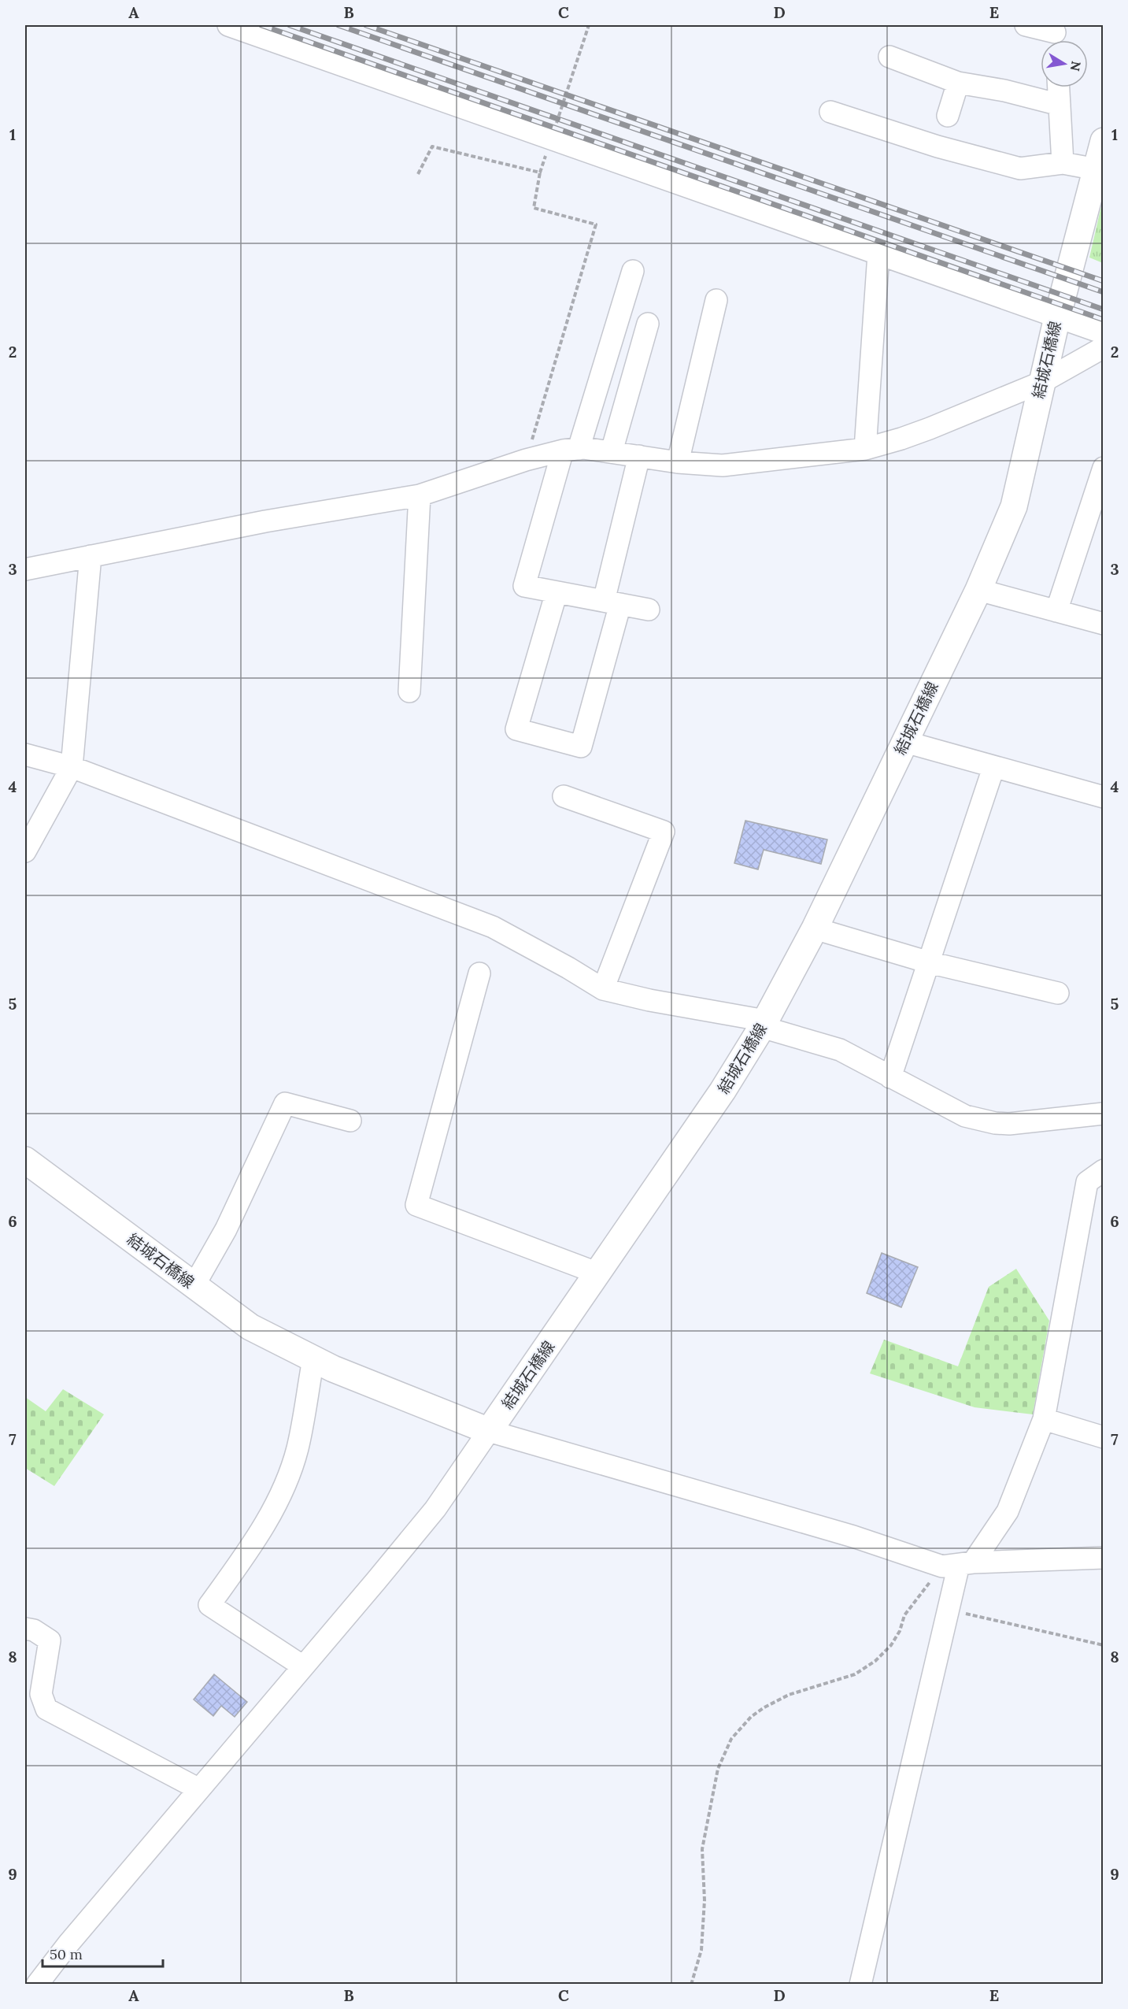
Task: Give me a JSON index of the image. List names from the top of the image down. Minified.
{"streets":{"main road":["結城石橋線"]},"scale_bar":"50 m","north":"right","grid":{"columns":["A","B","C","D","E"],"rows":["1","2","3","4","5","6","7","8","9"]}}
